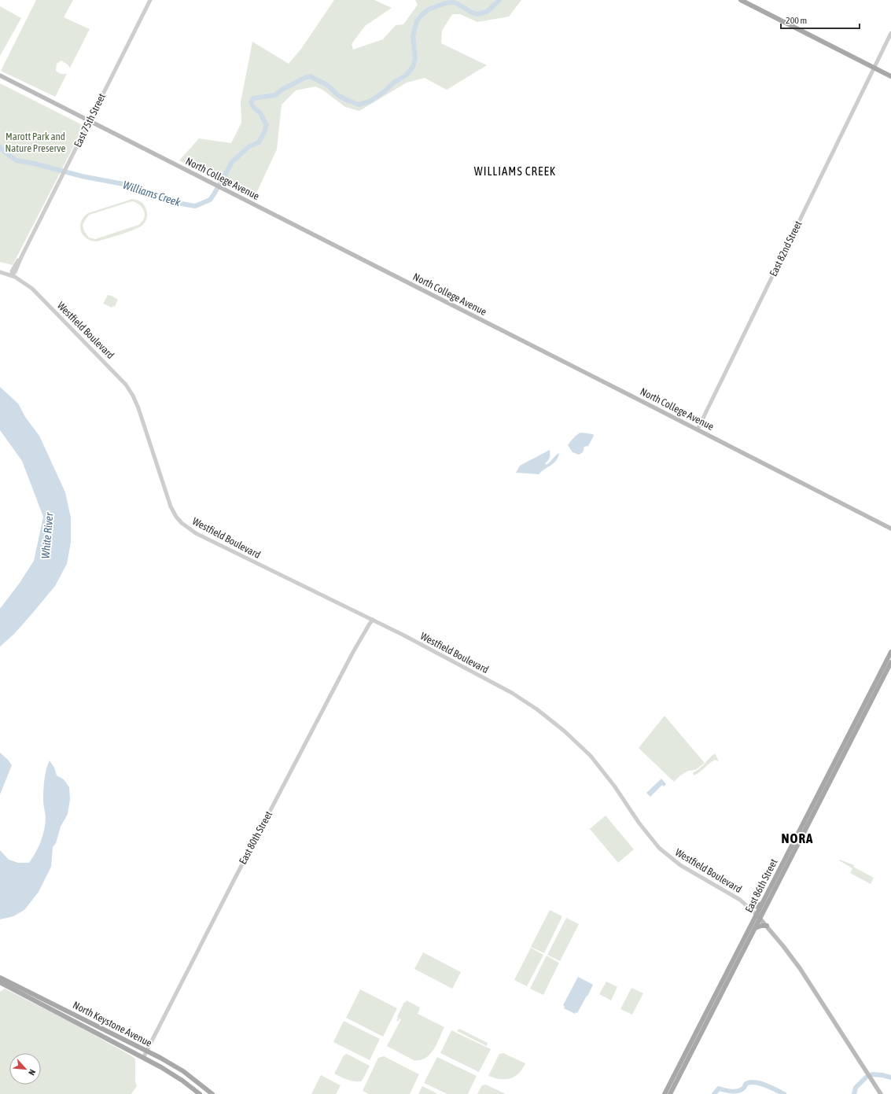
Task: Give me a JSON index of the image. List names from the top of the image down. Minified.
{"streets":{"main road":["North College Avenue","Westfield Boulevard","East 86th Street","North Keystone Avenue"],"street":["East 75th Street","East 82nd Street","East 80th Street"]},"crossings":[["East 75th Street","North College Avenue"],["East 75th Street","Westfield Boulevard"],["North College Avenue","East 82nd Street"],["Westfield Boulevard","East 80th Street"],["Westfield Boulevard","East 86th Street"],["East 80th Street","North Keystone Avenue"]],"districts":["WILLIAMS CREEK","NORA"],"water":["Williams Creek","White River"],"parks":["Marott Park and Nature Preserve"],"scale_bar":"200 m","north":"bottom right"}
